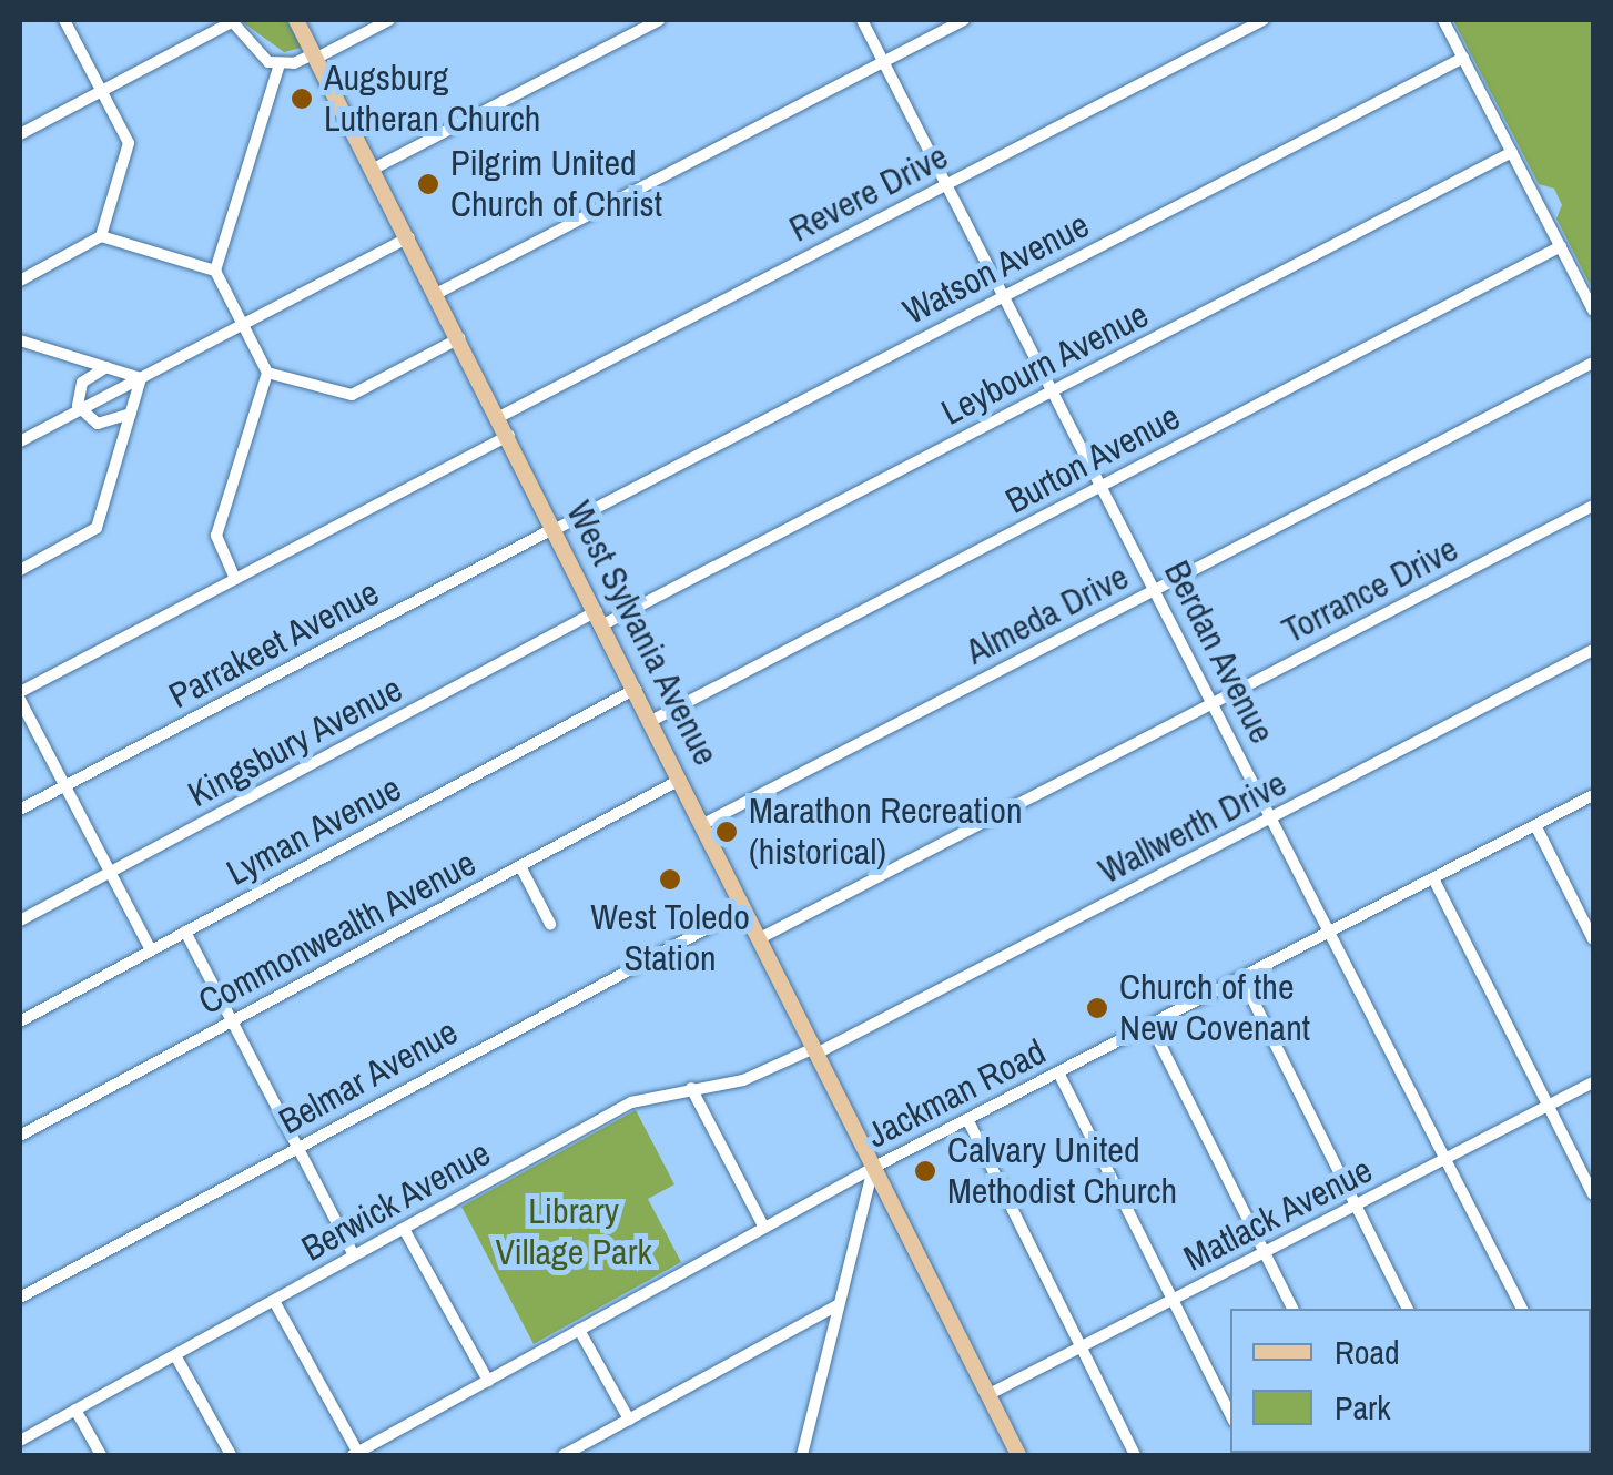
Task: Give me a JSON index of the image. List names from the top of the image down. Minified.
{"streets":{"main road":["West Sylvania Avenue"],"street":["Revere Drive","Watson Avenue","Leybourn Avenue","Burton Avenue","Torrance Drive","Almeda Drive","Parrakeet Avenue","Berdan Avenue","Kingsbury Avenue","Wallwerth Drive","Lyman Avenue","Commonwealth Avenue","Belmar Avenue","Jackman Road","Berwick Avenue","Matlack Avenue"]},"crossings":[["Revere Drive","West Sylvania Avenue"],["Revere Drive","Berdan Avenue"],["Watson Avenue","West Sylvania Avenue"],["Watson Avenue","Parrakeet Avenue"],["Watson Avenue","Berdan Avenue"],["Leybourn Avenue","West Sylvania Avenue"],["Leybourn Avenue","Berdan Avenue"],["Leybourn Avenue","Kingsbury Avenue"],["Burton Avenue","West Sylvania Avenue"],["Burton Avenue","Berdan Avenue"],["Torrance Drive","West Sylvania Avenue"],["Torrance Drive","Berdan Avenue"],["Almeda Drive","West Sylvania Avenue"],["Almeda Drive","Berdan Avenue"],["West Sylvania Avenue","Parrakeet Avenue"],["West Sylvania Avenue","Kingsbury Avenue"],["West Sylvania Avenue","Wallwerth Drive"],["West Sylvania Avenue","Lyman Avenue"],["West Sylvania Avenue","Commonwealth Avenue"],["West Sylvania Avenue","Belmar Avenue"],["West Sylvania Avenue","Jackman Road"],["West Sylvania Avenue","Berwick Avenue"],["West Sylvania Avenue","Matlack Avenue"],["Berdan Avenue","Wallwerth Drive"],["Berdan Avenue","Jackman Road"],["Berdan Avenue","Matlack Avenue"],["Wallwerth Drive","Berwick Avenue"]],"parks":["Library Village Park"],"places":["Augsburg Lutheran Church","Pilgrim United Church of Christ","Marathon Recreation (historical)","West Toledo Station","Church of the New Covenant","Calvary United Methodist Church"],"legend":["Road","Park"]}
